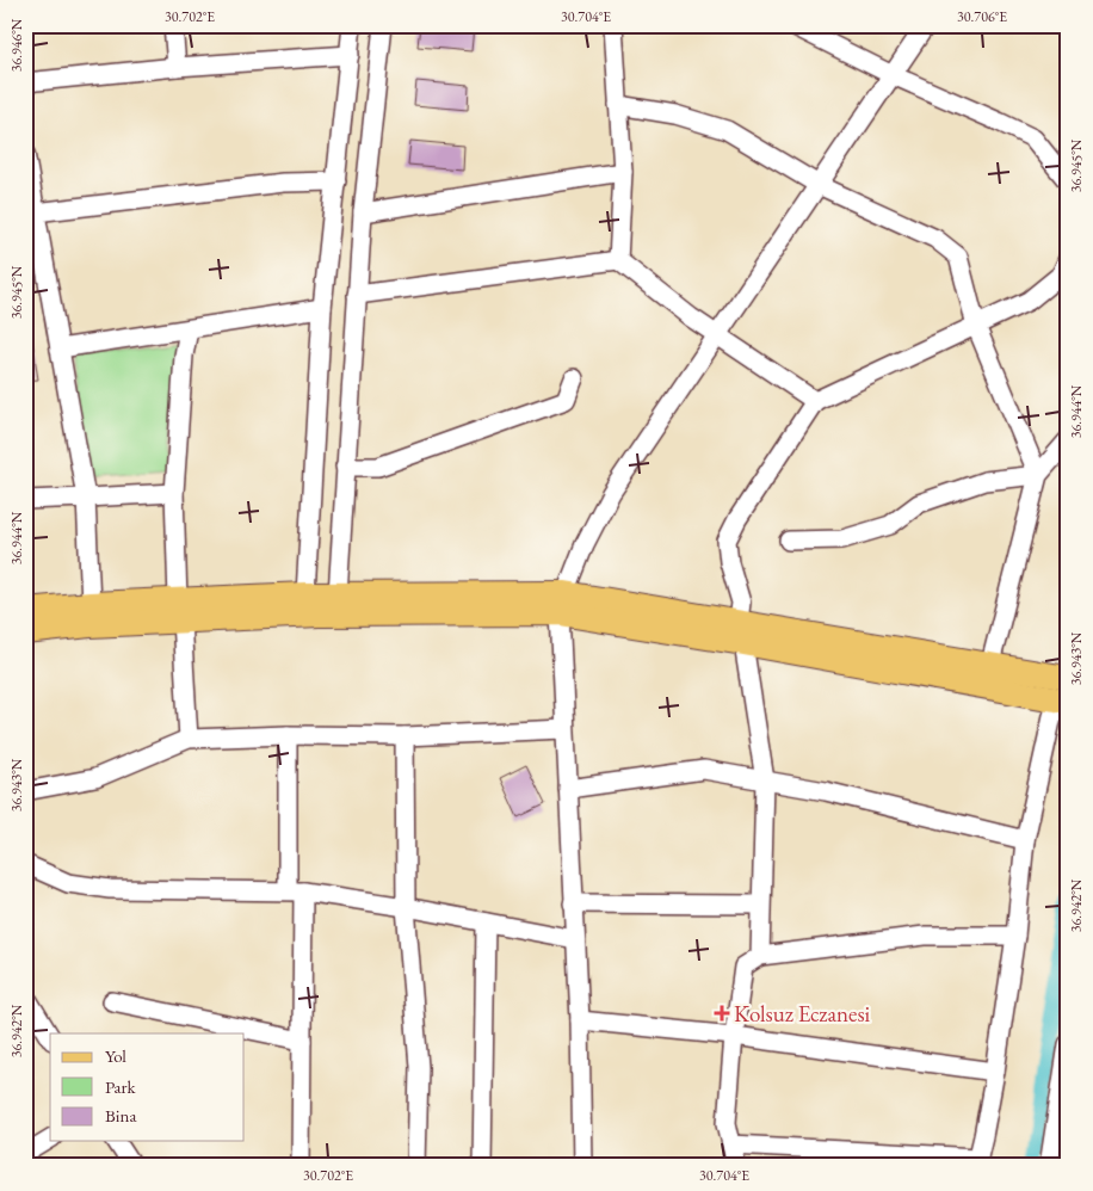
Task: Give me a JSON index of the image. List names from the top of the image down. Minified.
{"places":{"health":["Kolsuz Eczanesi"]},"legend":["Yol","Park","Bina"],"coordinates":["30.702°E","30.704°E","30.706°E","36.946°N","36.945°N","36.944°N","36.943°N","36.942°N"]}
